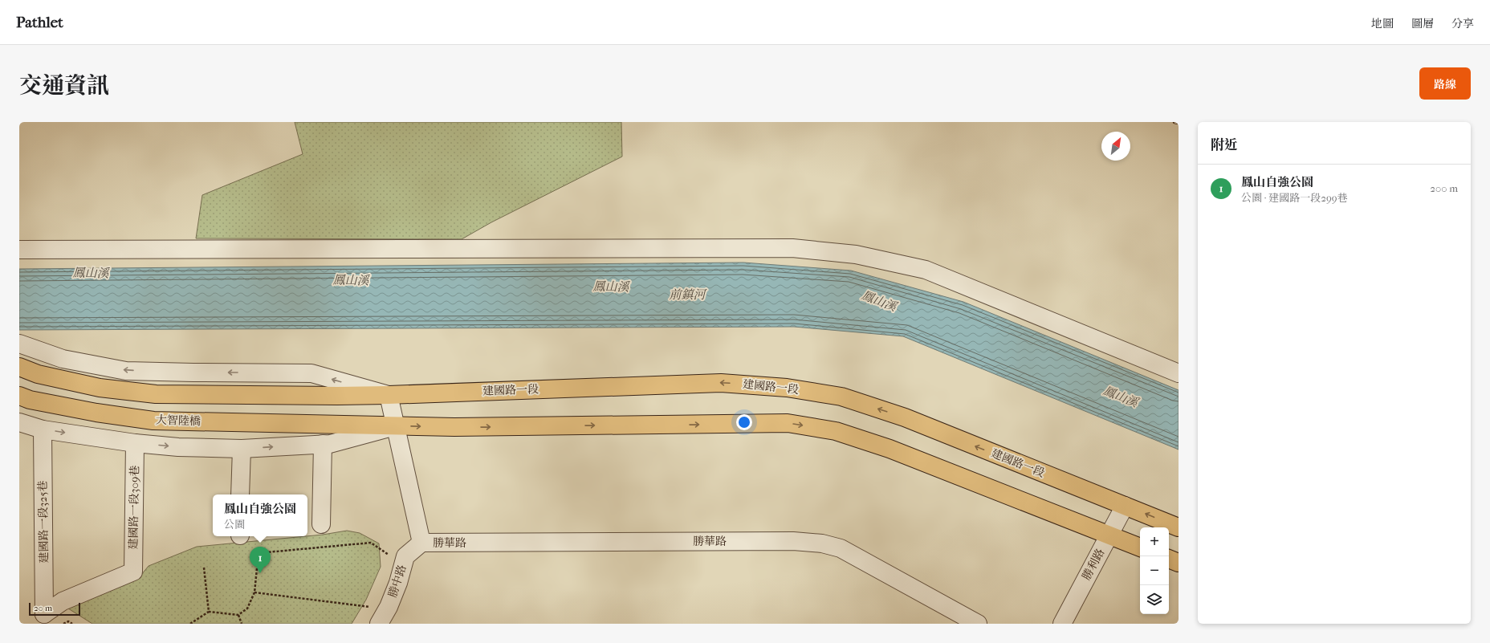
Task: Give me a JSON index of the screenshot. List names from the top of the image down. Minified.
{"streets":{"main road":["建國路一段","大智陸橋"],"street":["建國路一段309巷","建國路一段325巷","勝華路","勝利路","勝中路"]},"crossings":[["建國路一段","勝利路"],["建國路一段309巷","建國路一段325巷"],["勝華路","勝中路"]],"water":["鳳山溪","前鎮河"],"scale_bar":"20 m","north":"top right","page":{"header":"Pathlet","nav":["地圖","圖層","分享"],"title":"交通資訊","buttons":"路線","heading":"附近","list":[{"mark":"1","name":"鳳山自強公園","note":"公園 · 建國路一段299巷","value":"200 m"}],"popup":["鳳山自強公園","公園"],"map_buttons":["+","−"],"pins":"1","scale":"20 m"}}
